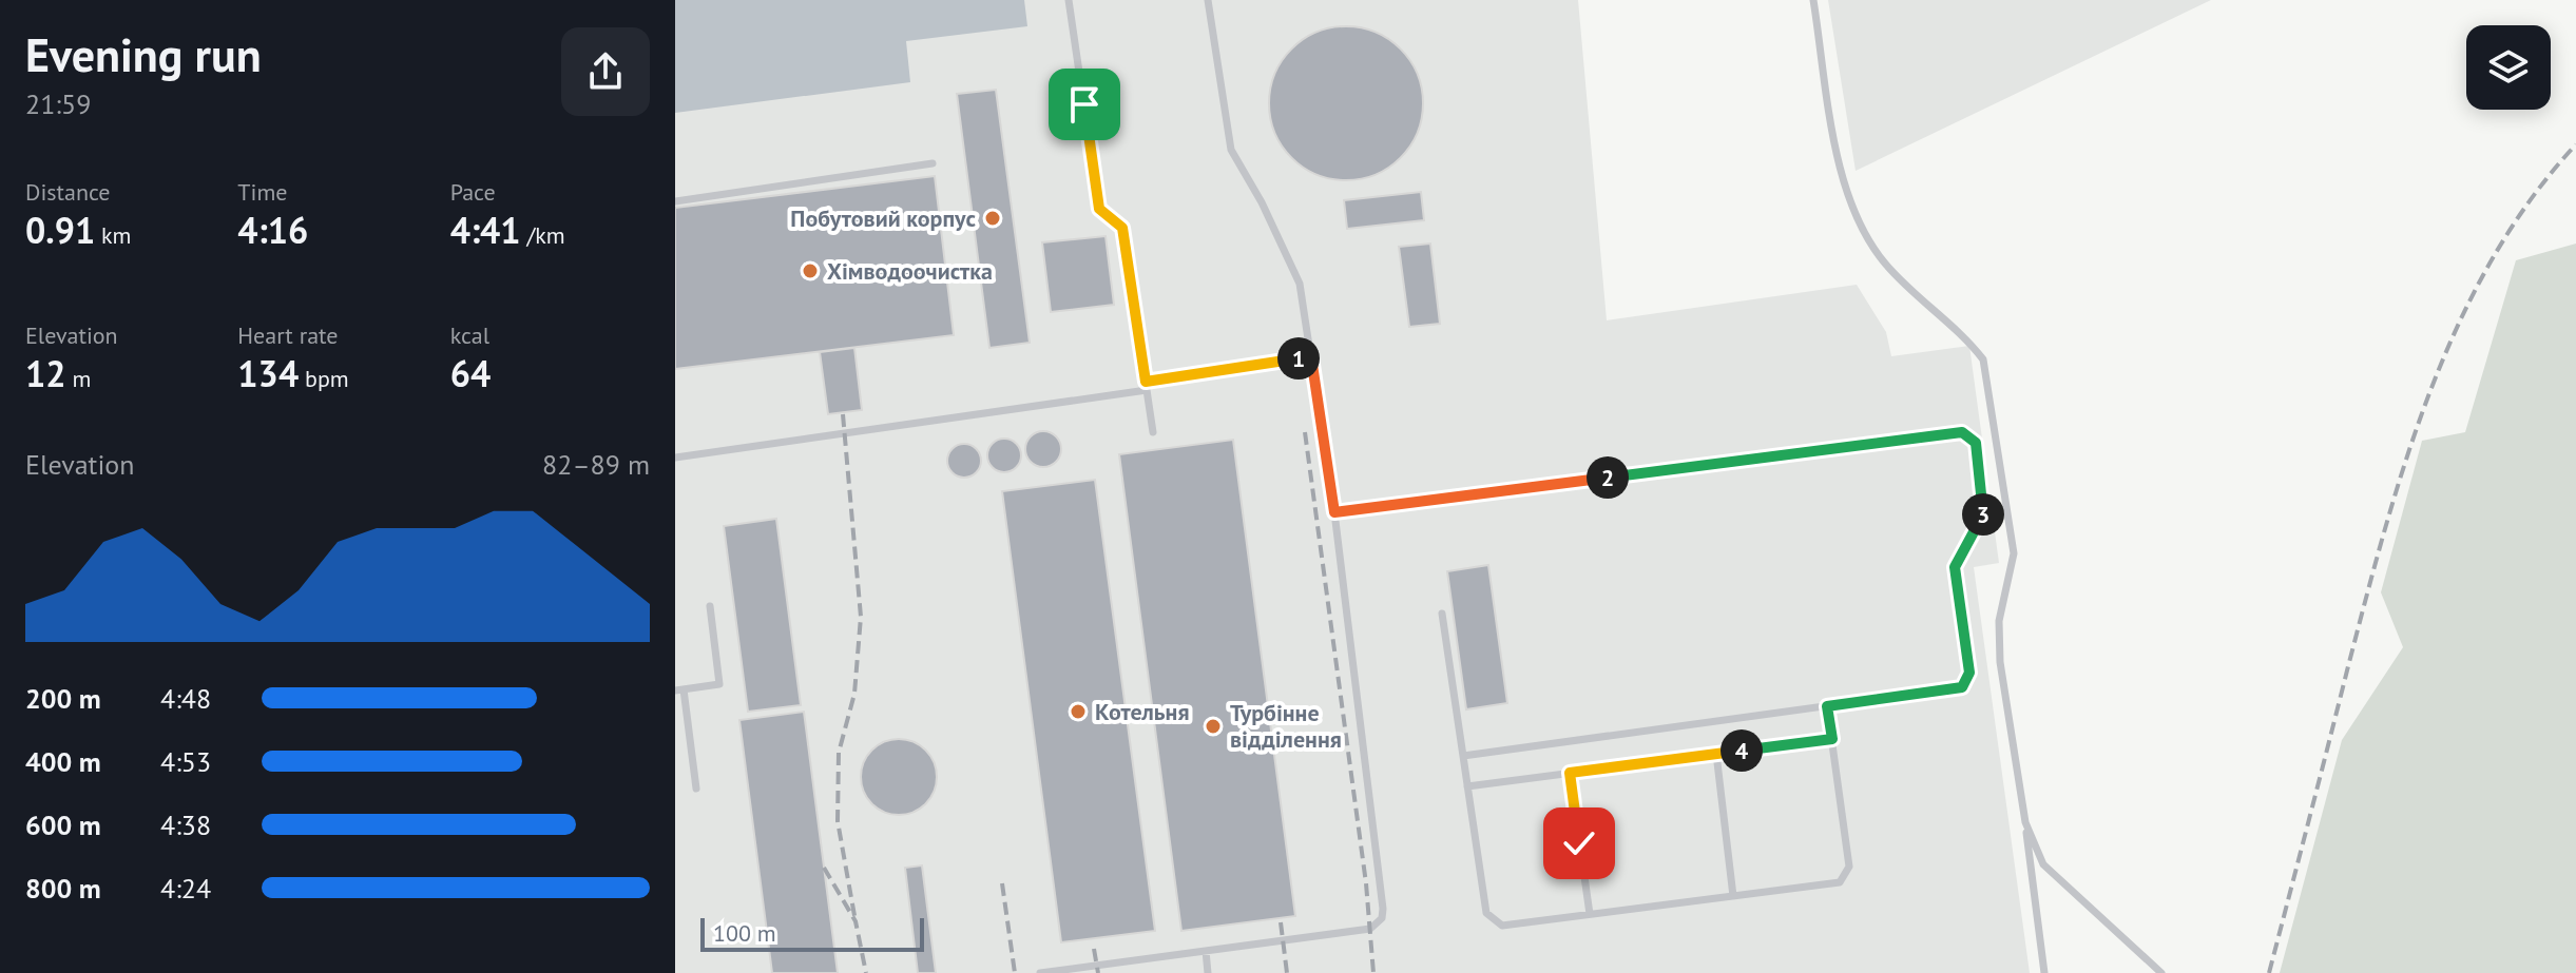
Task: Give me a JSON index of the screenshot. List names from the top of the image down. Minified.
{"places":["Побутовий корпус","Хімводоочистка","Котельня","Турбінне відділення"],"scale_bar":"100 m","page":{"heading":["Evening run","21:59"],"stats":[["Distance","0.91 km"],["Time","4:16"],["Pace","4:41 /km"],["Elevation","12 m"],["Heart rate","134 bpm"],["kcal","64"]],"pins":["1","2","3","4"],"chart":["Elevation","82–89 m"],"list":[{"name":"200 m","note":"4:48"},{"name":"400 m","note":"4:53"},{"name":"600 m","note":"4:38"},{"name":"800 m","note":"4:24"}],"scale":"100 m"}}
